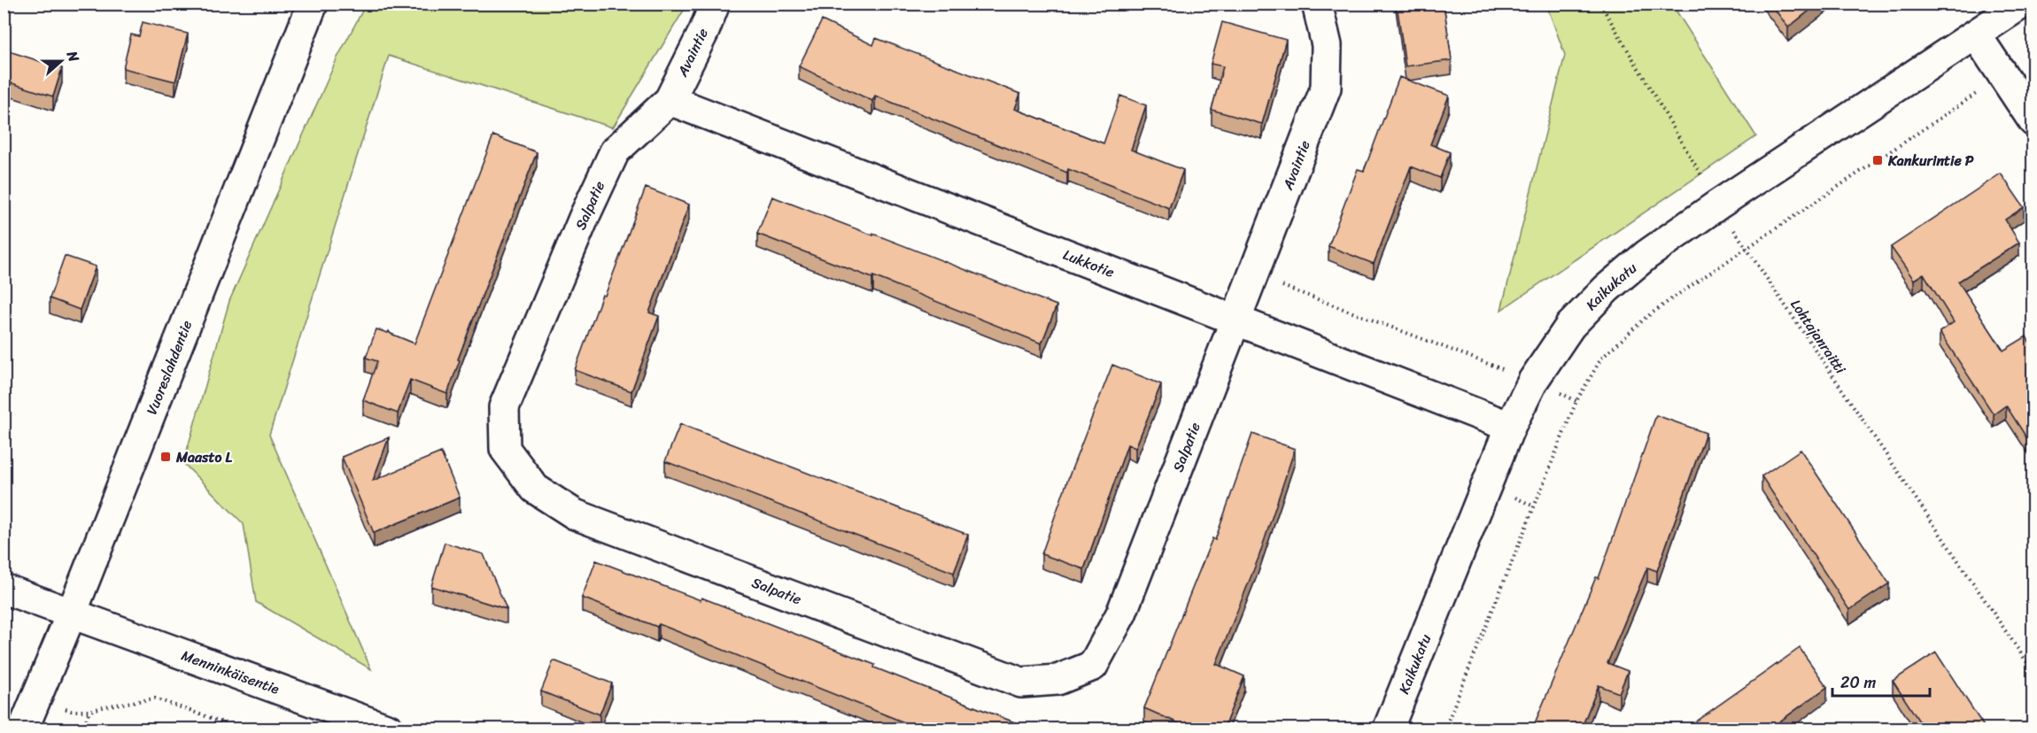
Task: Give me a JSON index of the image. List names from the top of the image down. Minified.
{"streets":{"street":["Avaintie","Salpatie","Lukkotie","Kaikukatu","Vuoreslahdentie","Menninkäisentie"],"path":["Lohtajanraitti"]},"crossings":[["Avaintie","Salpatie"],["Avaintie","Lukkotie"],["Salpatie","Lukkotie"],["Lukkotie","Kaikukatu"],["Kaikukatu","Lohtajanraitti"],["Vuoreslahdentie","Menninkäisentie"]],"places":{"transit":["Kankurintie P","Maasto L"]},"scale_bar":"20 m","north":"right"}
